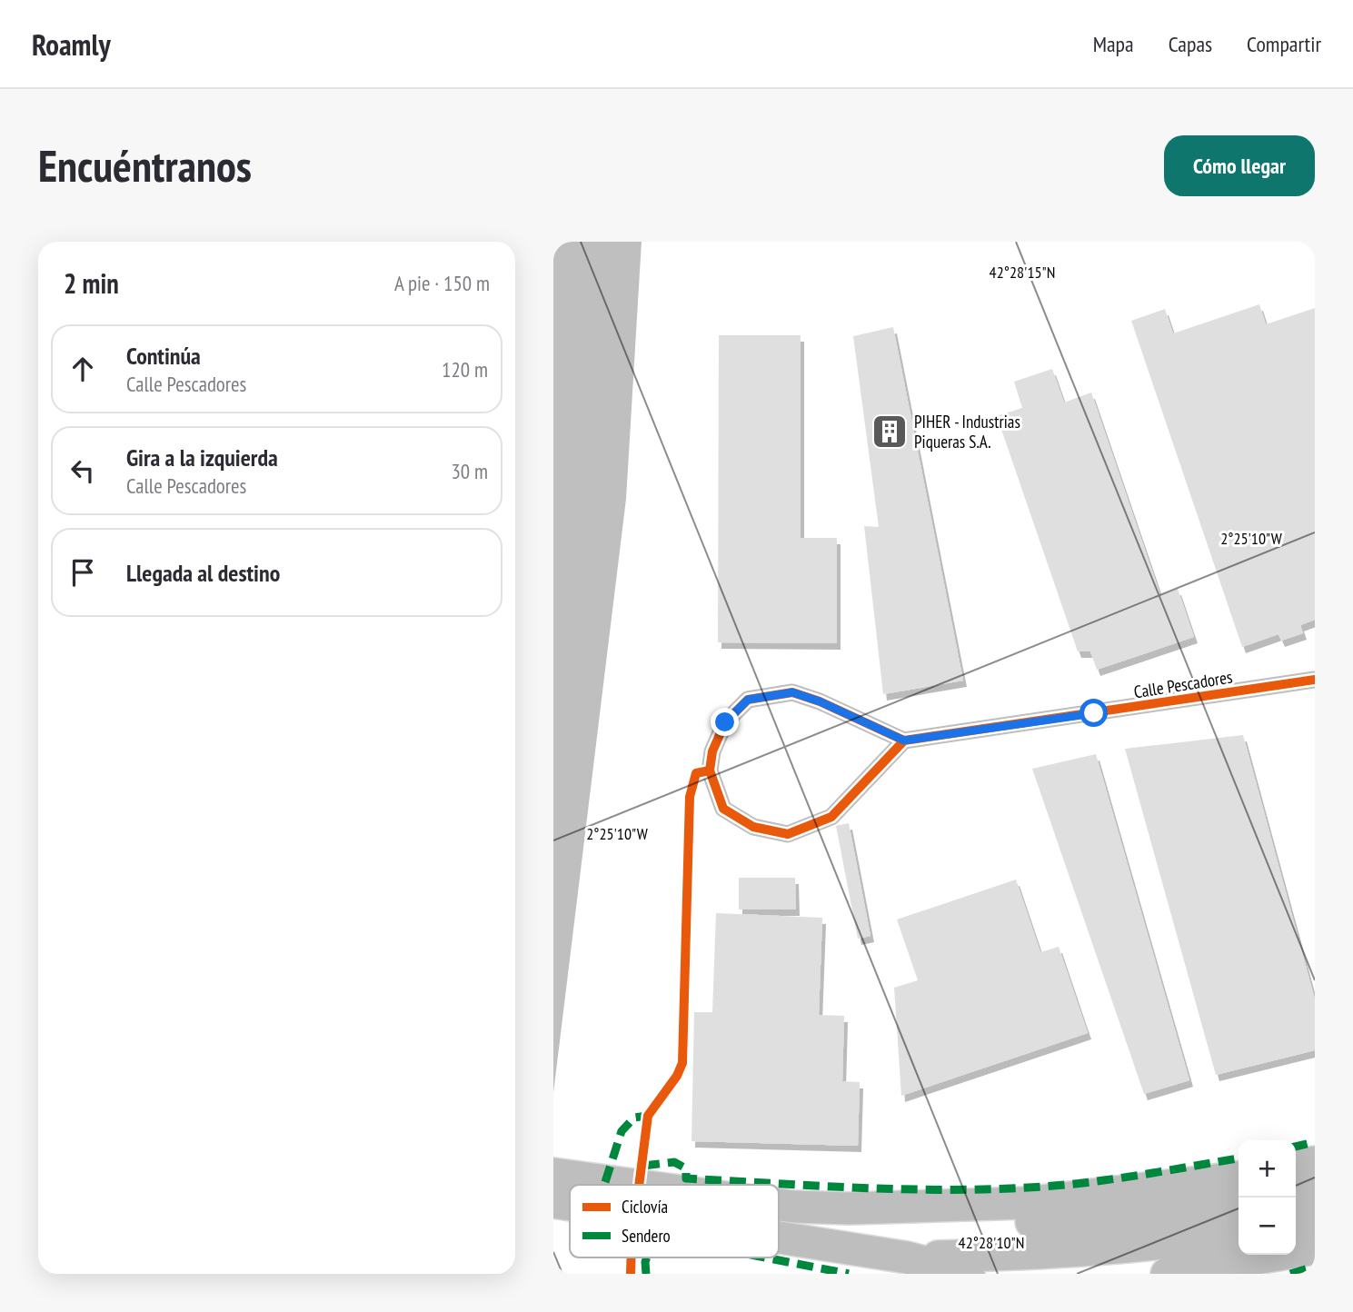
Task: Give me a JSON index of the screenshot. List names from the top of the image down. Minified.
{"streets":{"street":["Calle Pescadores"]},"places":{"building":["PIHER - Industrias Piqueras S.A."]},"legend":["Ciclovía","Sendero"],"page":{"header":"Roamly","nav":["Mapa","Capas","Compartir"],"buttons":"Cómo llegar","title":"Encuéntranos","heading":["2 min","A pie · 150 m"],"list":[["Continúa","Calle Pescadores","120 m"],["Gira a la izquierda","Calle Pescadores","30 m"],"Llegada al destino"],"map_buttons":["+","−"]},"coordinates":["42°28'15\"N","2°25'10\"W","42°28'10\"N"]}
